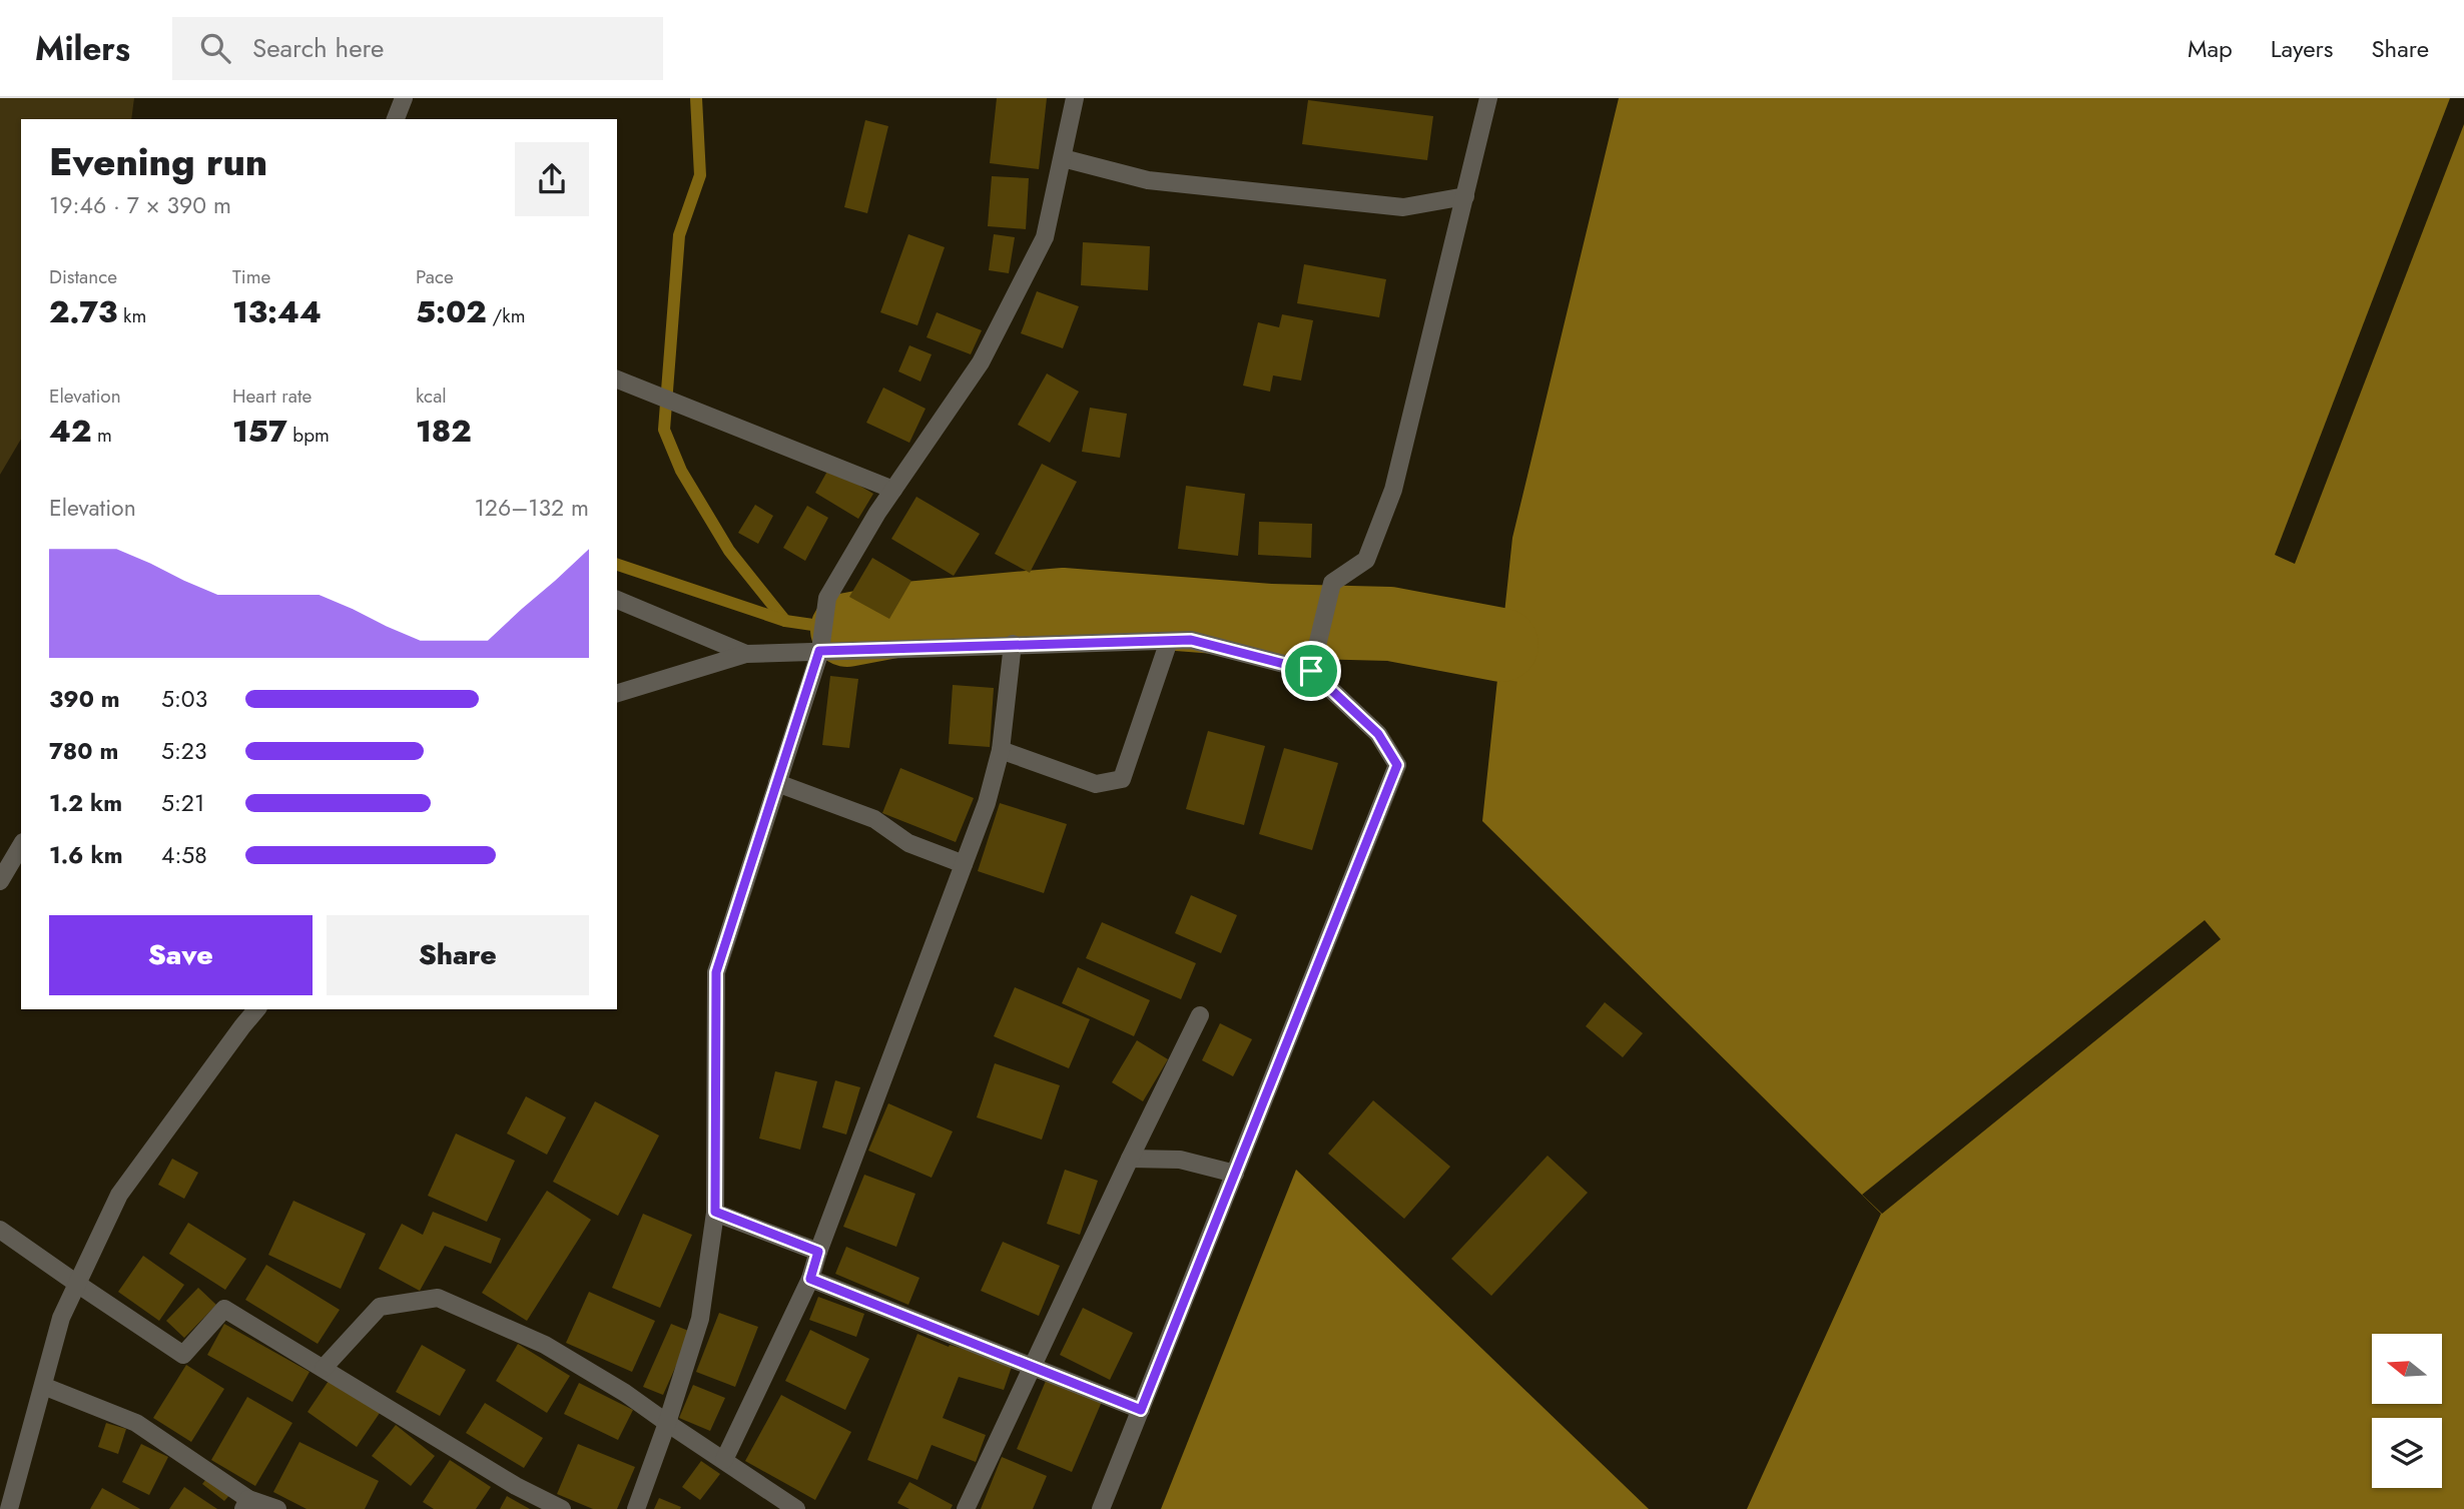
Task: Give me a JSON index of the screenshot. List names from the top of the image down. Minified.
{"north":"left","page":{"header":"Milers","search":"Search here","nav":["Map","Layers","Share"],"heading":["Evening run","19:46 · 7 × 390 m"],"stats":[["Distance","2.73 km"],["Time","13:44"],["Pace","5:02 /km"],["Elevation","42 m"],["Heart rate","157 bpm"],["kcal","182"]],"chart":["Elevation","126–132 m"],"list":[{"name":"390 m","note":"5:03"},{"name":"780 m","note":"5:23"},{"name":"1.2 km","note":"5:21"},{"name":"1.6 km","note":"4:58"}],"buttons":["Save","Share"]}}
